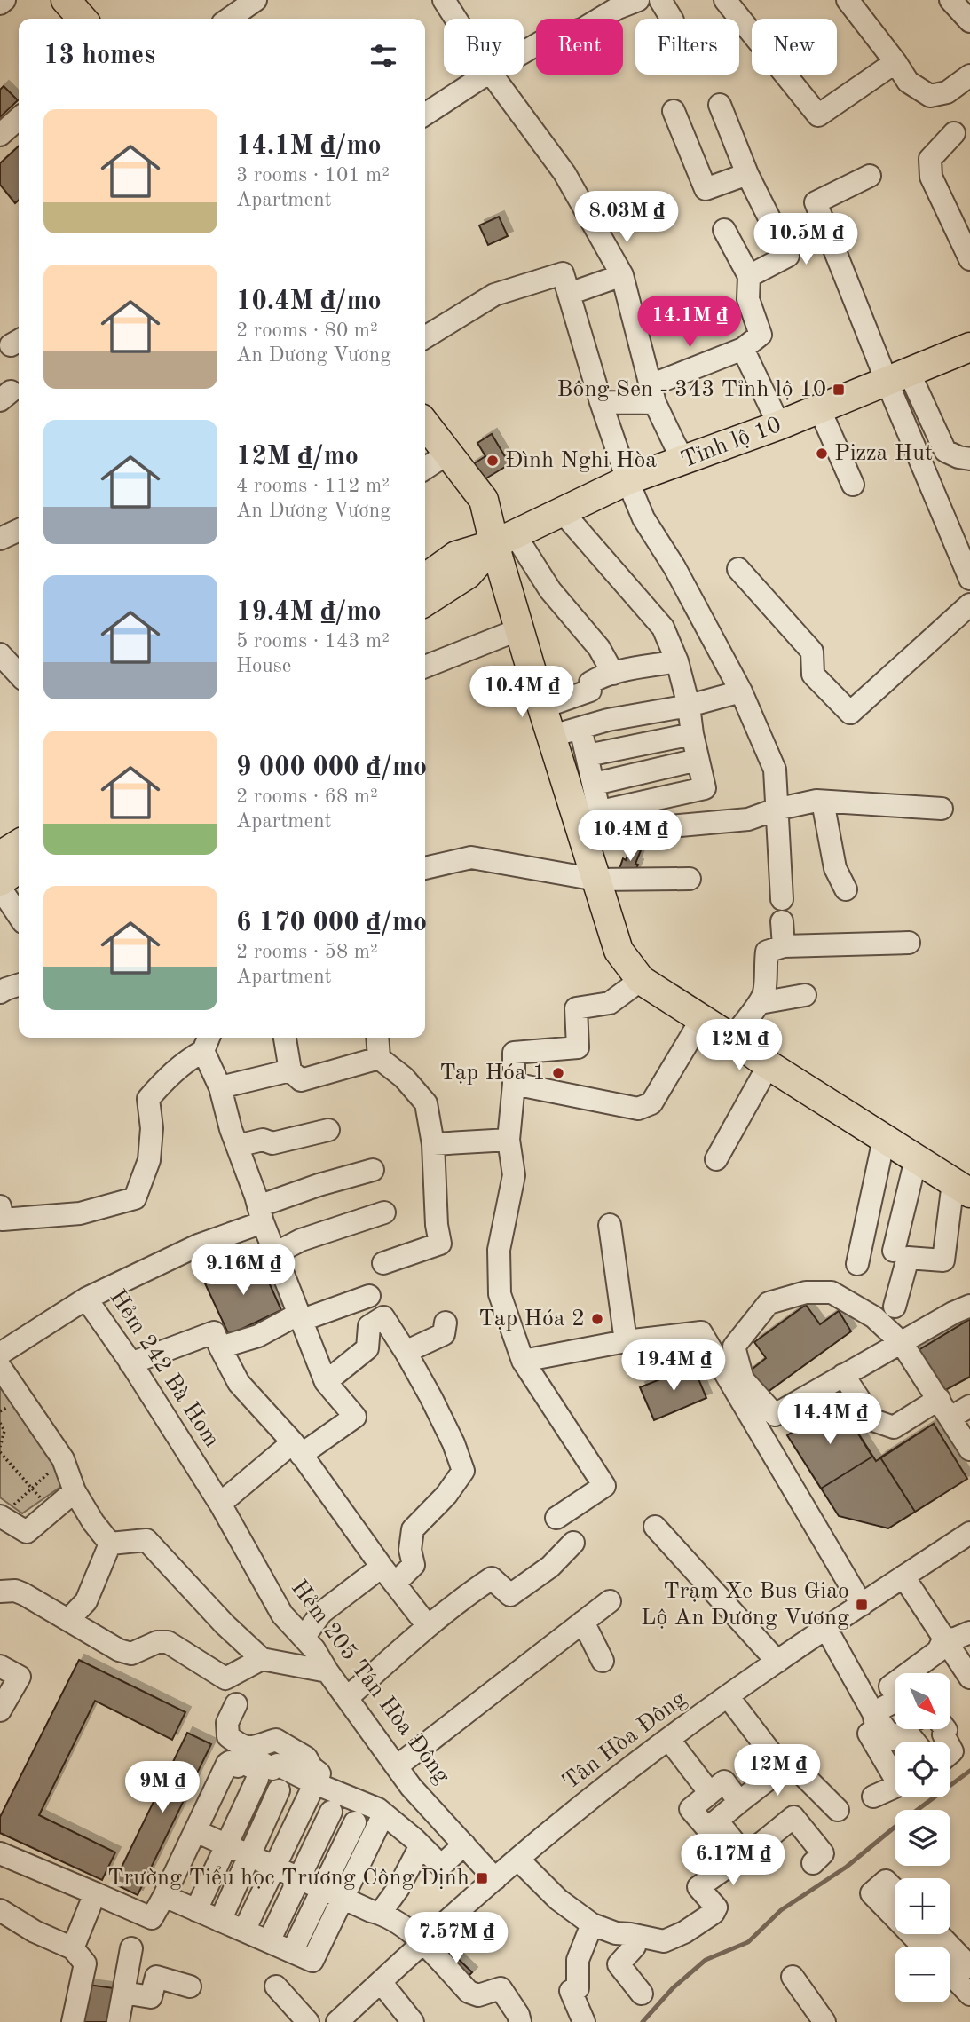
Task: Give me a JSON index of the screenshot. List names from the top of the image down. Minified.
{"streets":{"main road":["Tỉnh lộ 10"],"street":["Hẻm 242 Bà Hom","Hẻm 205 Tân Hòa Đông","Tân Hòa Đông"]},"crossings":[["Hẻm 242 Bà Hom","Hẻm 205 Tân Hòa Đông"],["Hẻm 205 Tân Hòa Đông","Tân Hòa Đông"]],"places":{"transit":["Bông Sen - 343 Tỉnh lộ 10","Trạm Xe Bus Giao Lộ An Dương Vương","Trường Tiểu học Trương Công Định"],"other":["Pizza Hut","Đình Nghi Hòa","Tạp Hóa 1","Tạp Hóa 2"]},"north":"bottom right","page":{"chip":["Buy","Rent","Filters","New"],"heading":"13 homes","list":[{"name":"14.1M ₫/mo","note":"3 rooms · 101 m² · Apartment"},{"name":"10.4M ₫/mo","note":"2 rooms · 80 m² · An Dương Vương"},{"name":"12M ₫/mo","note":"4 rooms · 112 m² · An Dương Vương"},{"name":"19.4M ₫/mo","note":"5 rooms · 143 m² · House"},{"name":"9 000 000 ₫/mo","note":"2 rooms · 68 m² · Apartment"},{"name":"6 170 000 ₫/mo","note":"2 rooms · 58 m² · Apartment"}],"price":["8.03M ₫","10.5M ₫","14.1M ₫","10.4M ₫","10.4M ₫","12M ₫","9.16M ₫","19.4M ₫","14.4M ₫","12M ₫","9M ₫","6.17M ₫","7.57M ₫"],"map_buttons":["+","−"]}}
